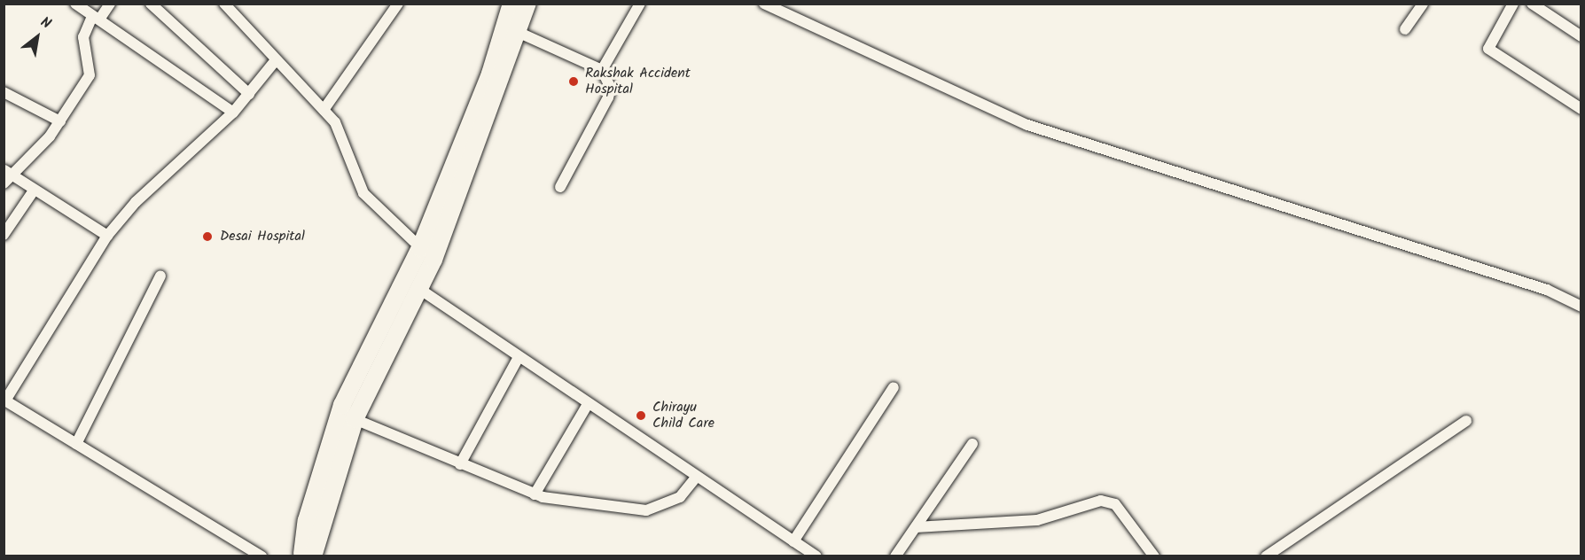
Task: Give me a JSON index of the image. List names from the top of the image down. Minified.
{"places":["Rakshak Accident Hospital","Desai Hospital","Chirayu Child Care"],"north":"top right"}
